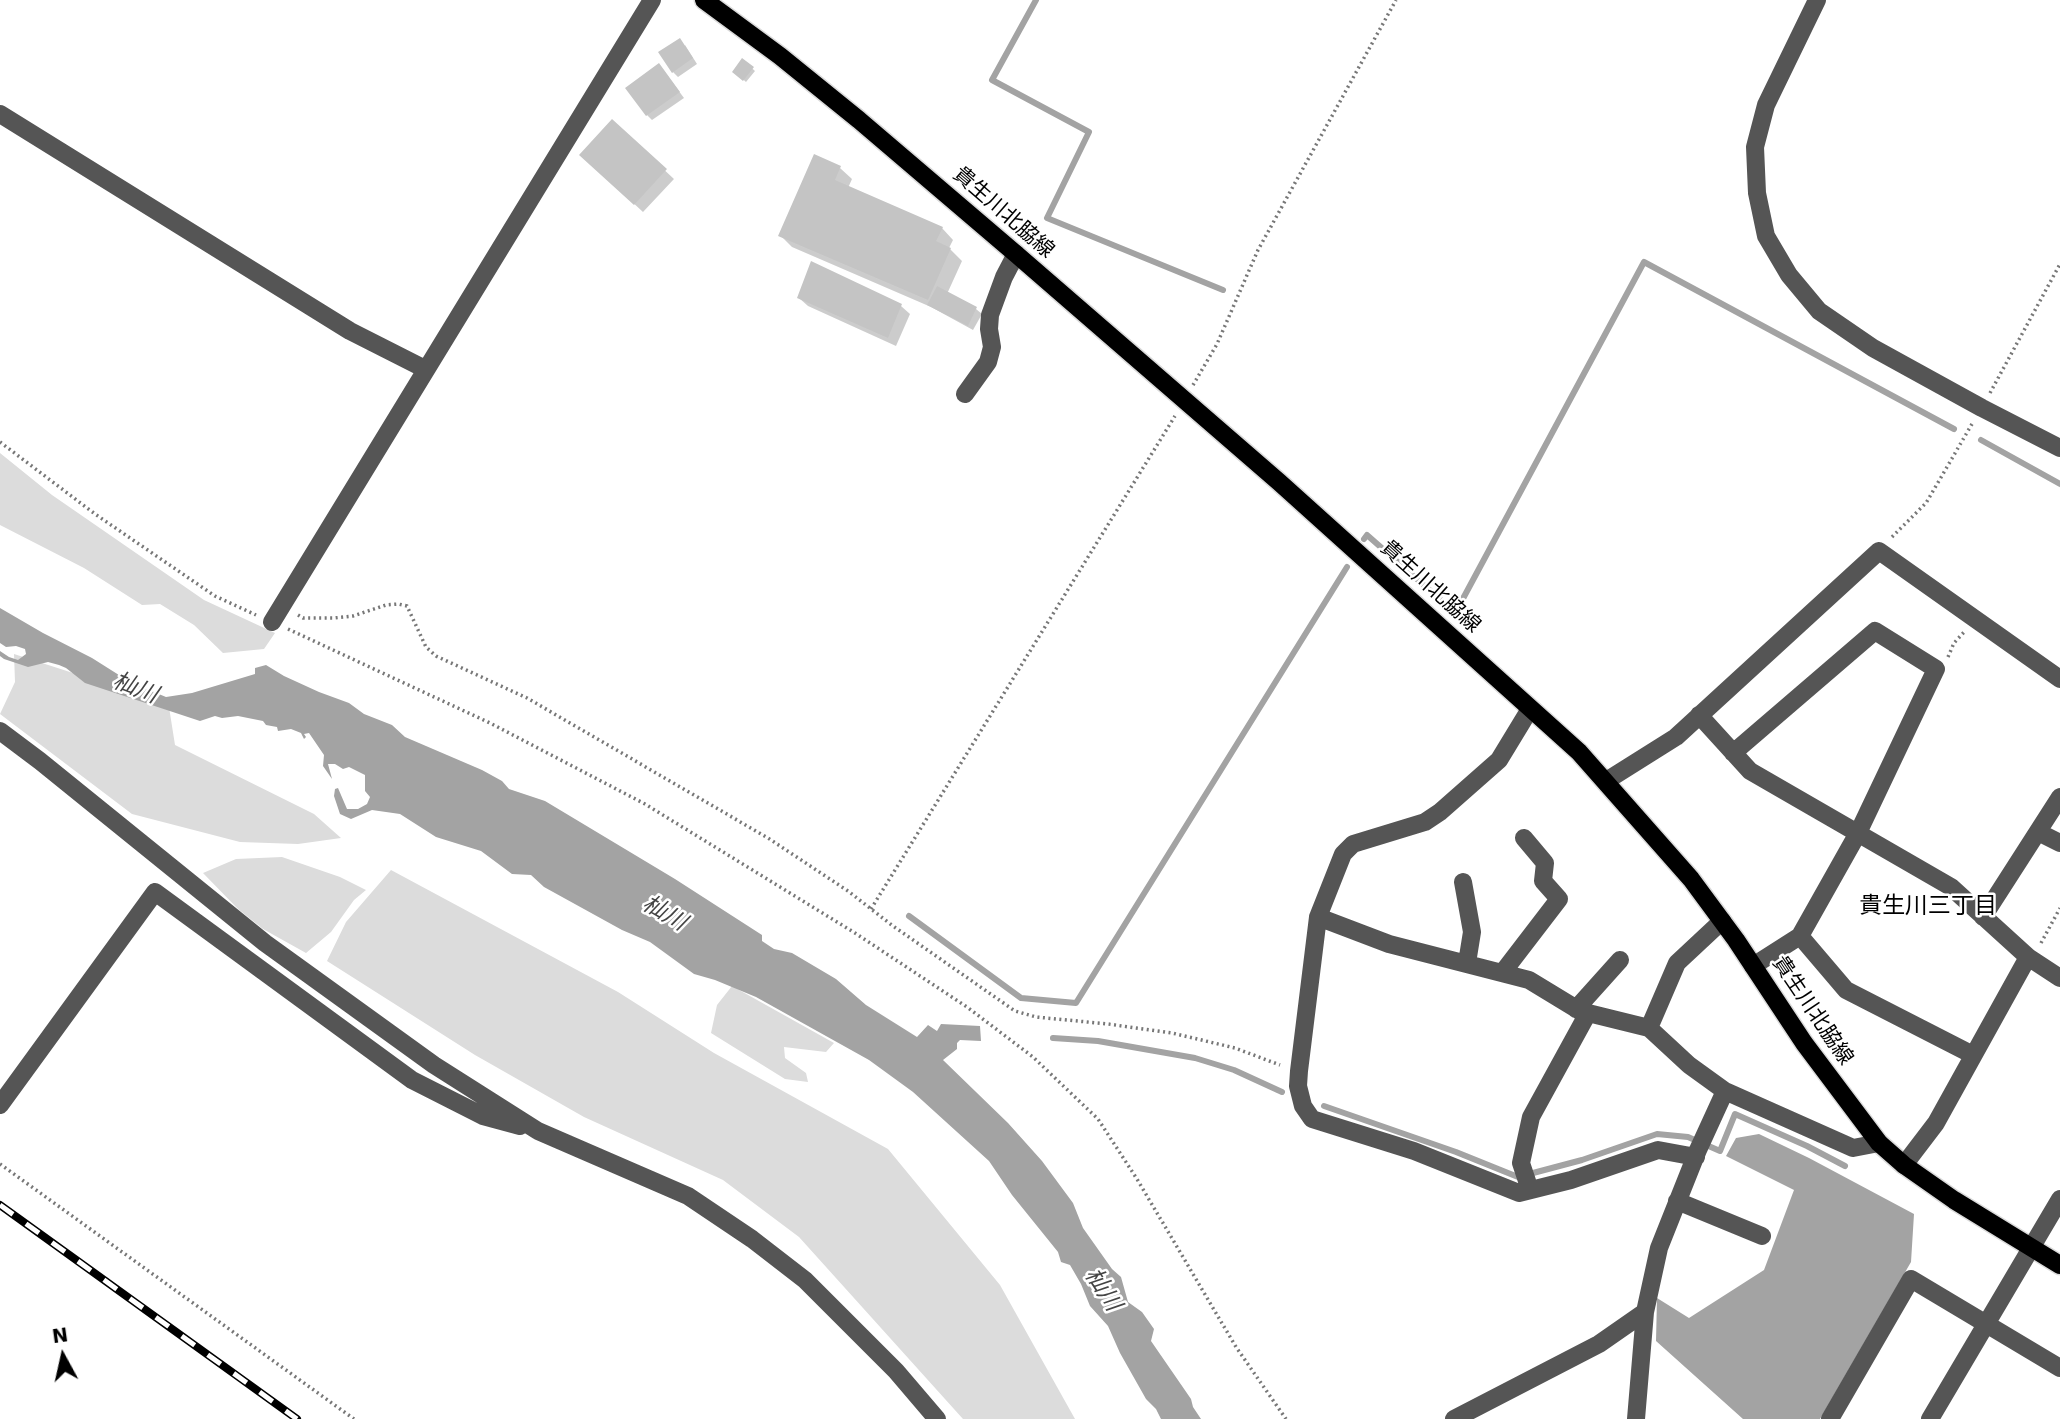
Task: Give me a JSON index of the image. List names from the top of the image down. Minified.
{"streets":{"main road":["貴生川北脇線"]},"districts":["貴生川三丁目"],"water":["杣川"],"north":"top"}
